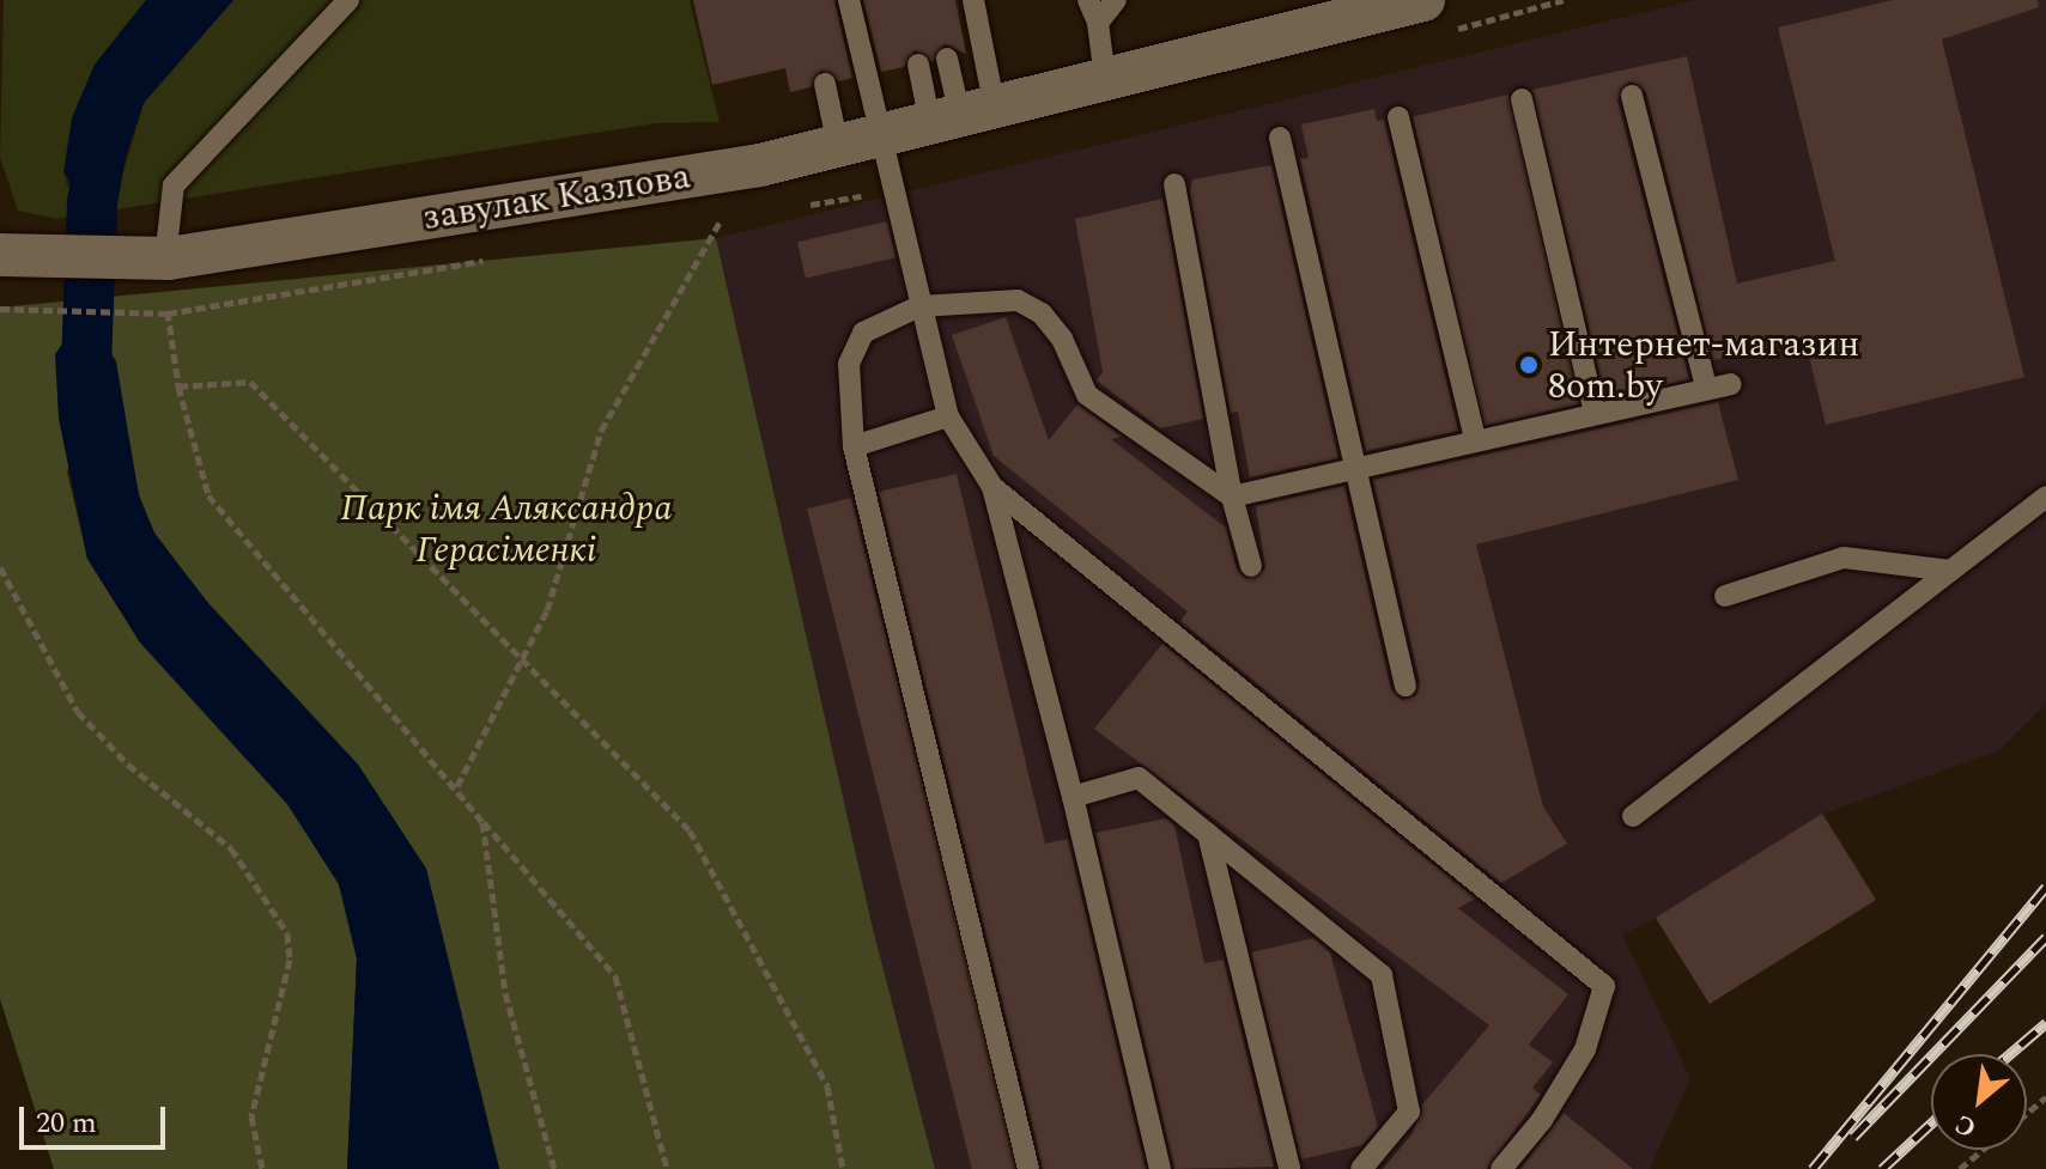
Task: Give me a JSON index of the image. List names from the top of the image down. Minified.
{"streets":{"street":["завулак Казлова"]},"parks":["Парк імя Аляксандра Герасіменкі"],"places":["Интернет-магазин 8om.by"],"scale_bar":"20 m","north":"bottom left"}
